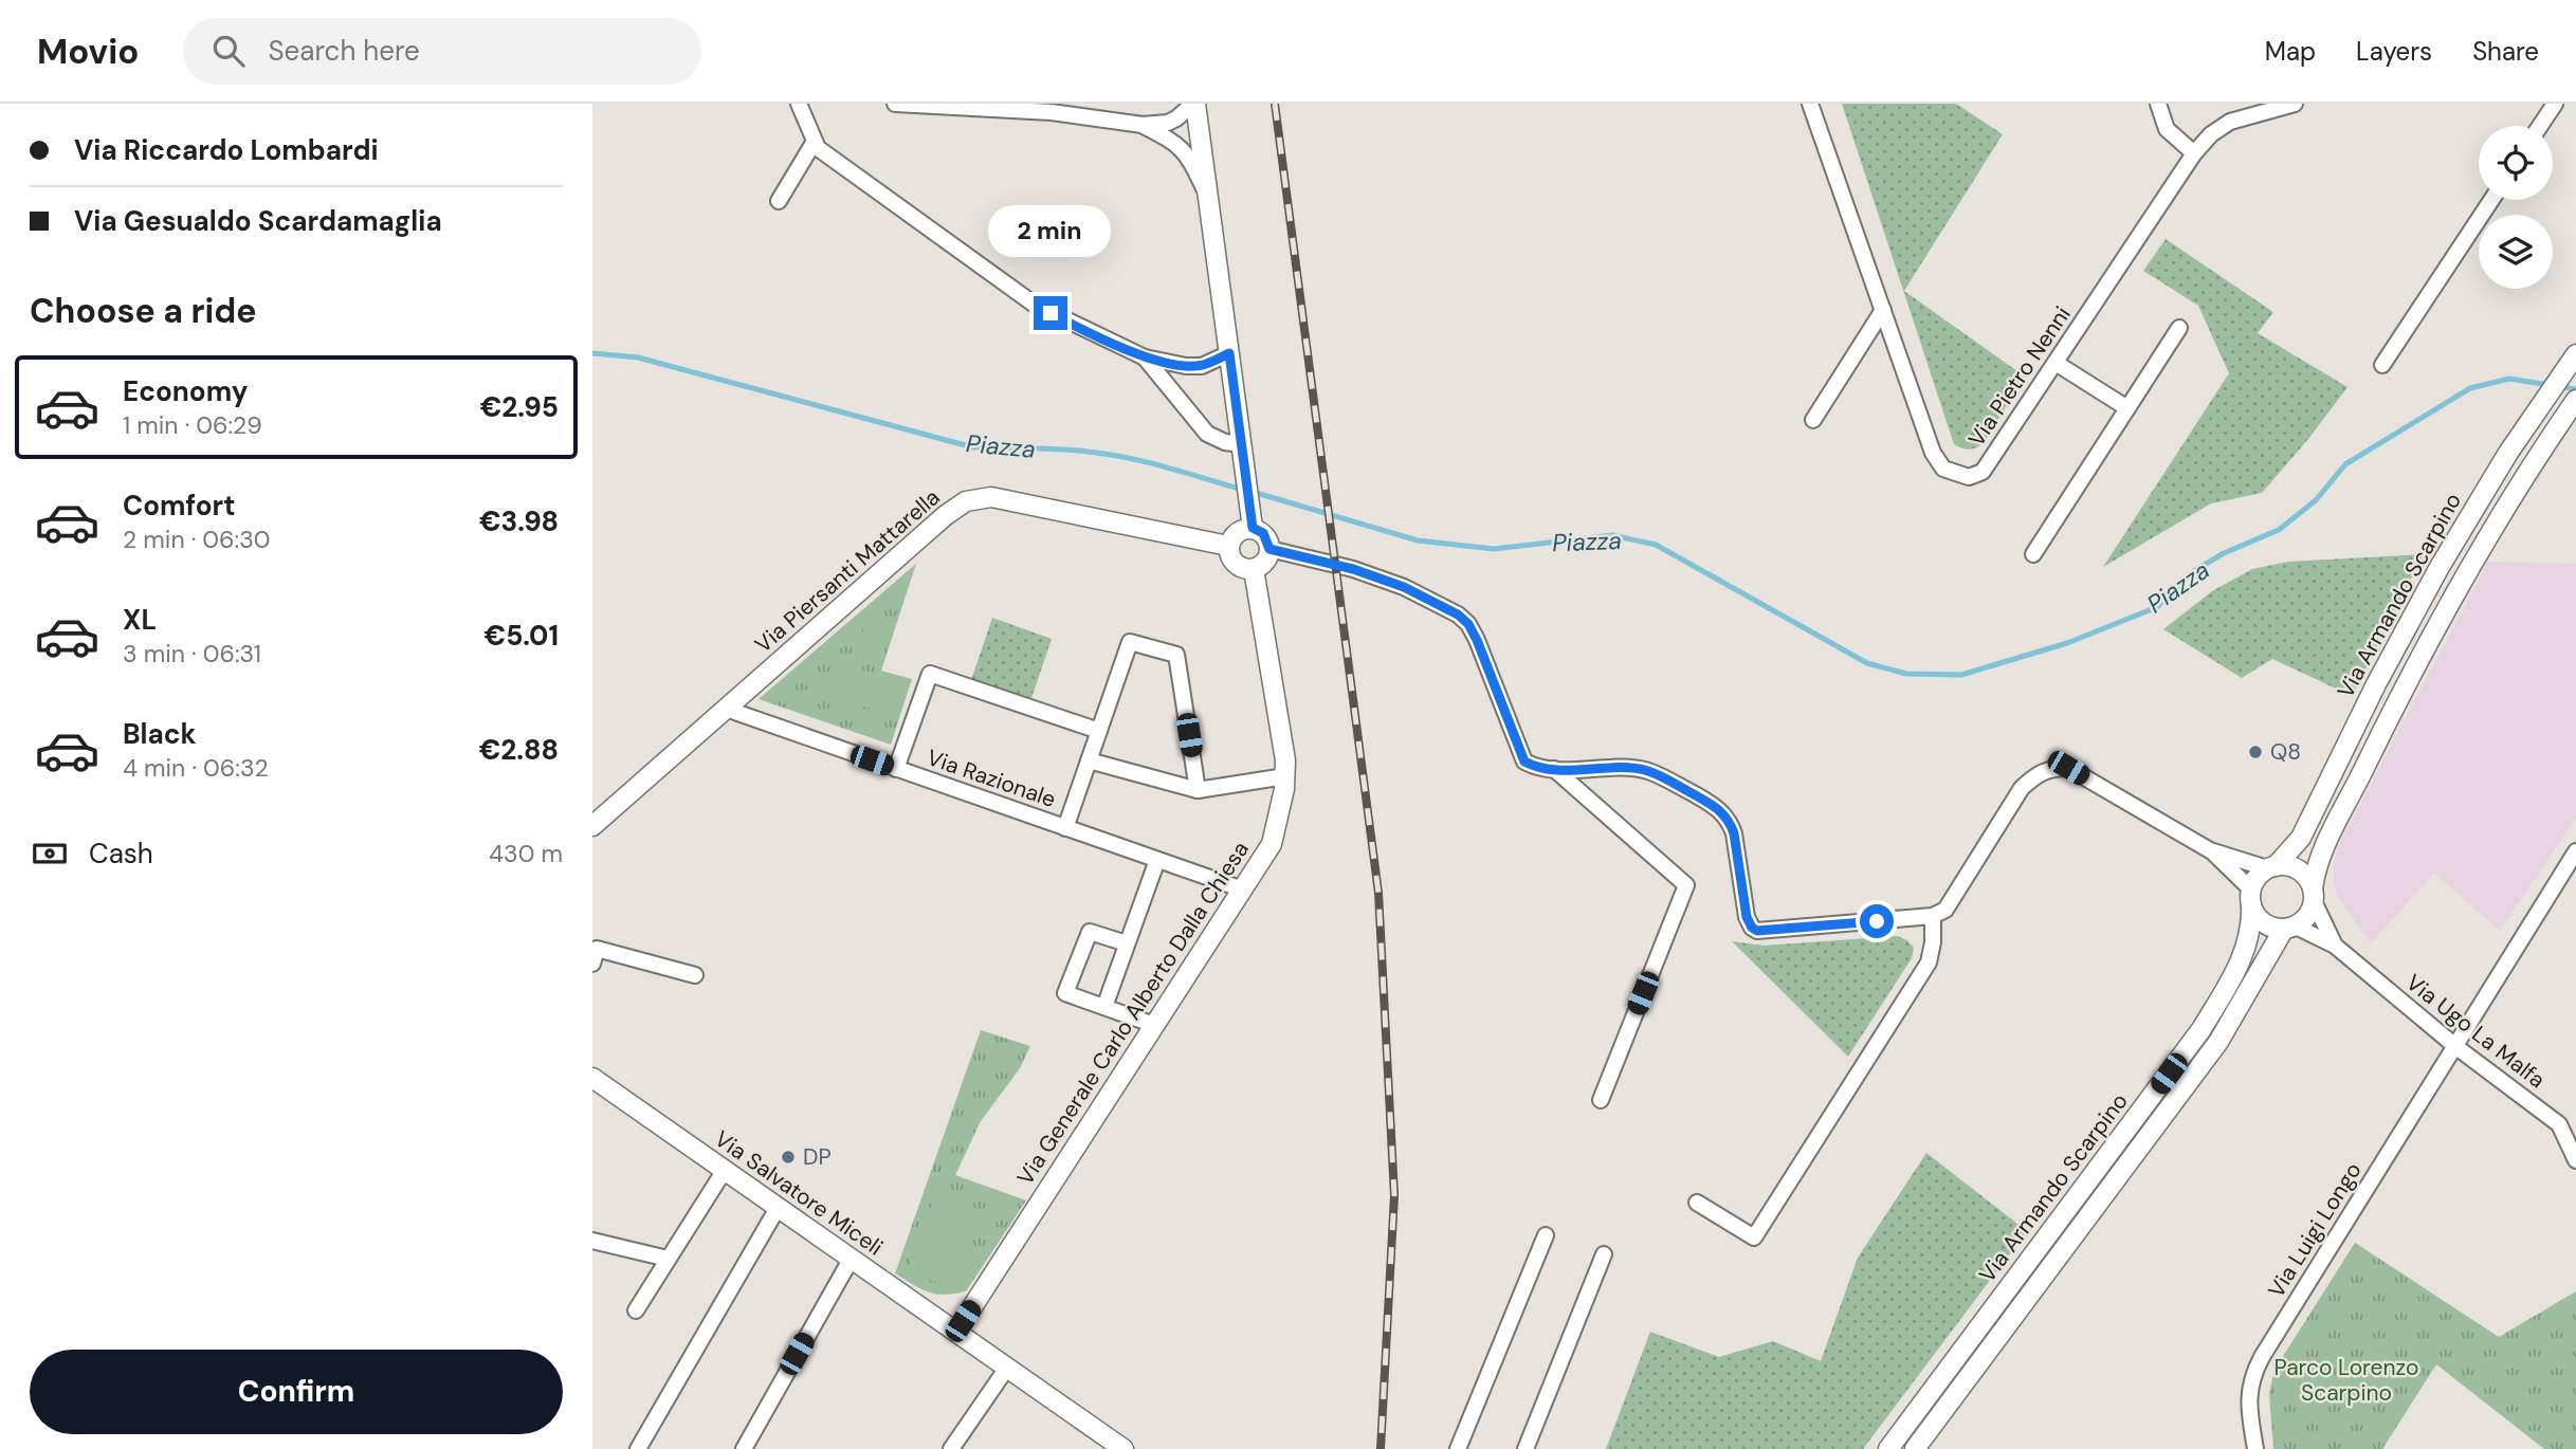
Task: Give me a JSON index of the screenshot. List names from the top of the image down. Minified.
{"streets":{"street":["Via Pietro Nenni","Via Piersanti Mattarella","Via Armando Scarpino","Via Razionale","Via Generale Carlo Alberto Dalla Chiesa","Via Ugo La Malfa","Via Salvatore Miceli","Via Luigi Longo"]},"crossings":[["Via Piersanti Mattarella","Via Razionale"],["Via Piersanti Mattarella","Via Generale Carlo Alberto Dalla Chiesa"],["Via Armando Scarpino","Via Ugo La Malfa"],["Via Razionale","Via Generale Carlo Alberto Dalla Chiesa"],["Via Generale Carlo Alberto Dalla Chiesa","Via Salvatore Miceli"],["Via Ugo La Malfa","Via Luigi Longo"]],"water":["Piazza"],"parks":["Parco Lorenzo Scarpino"],"places":["Q8","DP"],"page":{"header":"Movio","search":"Search here","nav":["Map","Layers","Share"],"banner":["Via Riccardo Lombardi","Via Gesualdo Scardamaglia"],"bubble":"2 min","heading":"Choose a ride","list":[{"name":"Economy","note":"1 min · 06:29","value":"€2.95"},{"name":"Comfort","note":"2 min · 06:30","value":"€3.98"},{"name":"XL","note":"3 min · 06:31","value":"€5.01"},{"name":"Black","note":"4 min · 06:32","value":"€2.88"}],"pay":["Cash","430 m"],"buttons":"Confirm"}}
